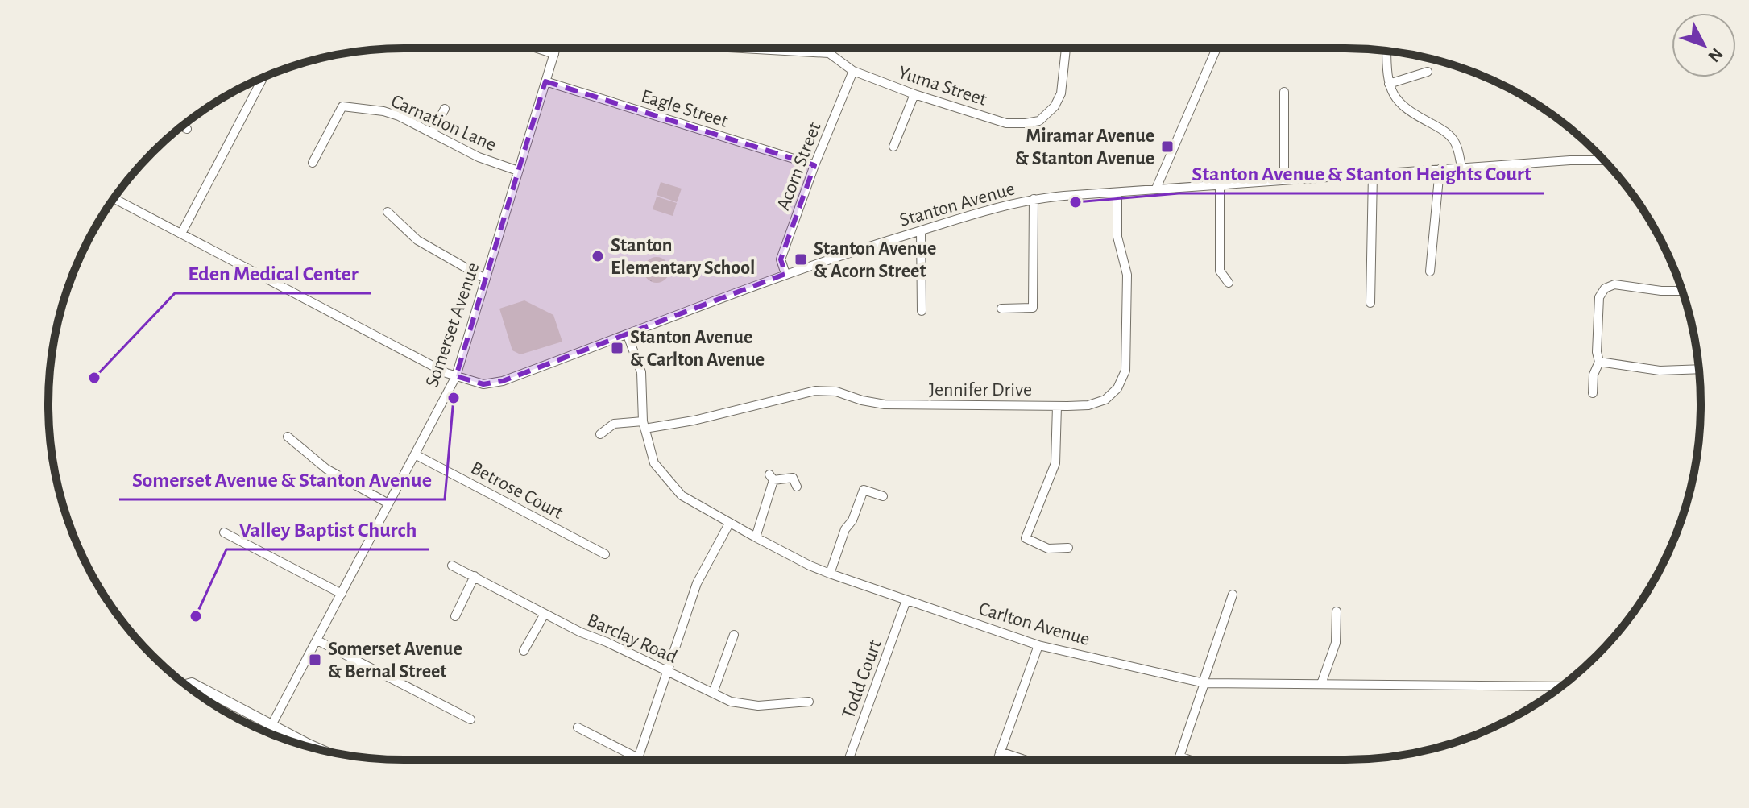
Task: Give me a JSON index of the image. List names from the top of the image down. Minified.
{"streets":{"street":["Yuma Street","Eagle Street","Carnation Lane","Acorn Street","Stanton Avenue","Somerset Avenue","Jennifer Drive","Betrose Court","Carlton Avenue","Barclay Road","Todd Court"]},"crossings":[["Yuma Street","Acorn Street"],["Eagle Street","Acorn Street"],["Eagle Street","Somerset Avenue"],["Carnation Lane","Somerset Avenue"],["Acorn Street","Stanton Avenue"],["Stanton Avenue","Somerset Avenue"],["Stanton Avenue","Jennifer Drive"],["Stanton Avenue","Carlton Avenue"],["Somerset Avenue","Betrose Court"],["Jennifer Drive","Carlton Avenue"],["Carlton Avenue","Todd Court"]],"places":{"transit":["Miramar Avenue & Stanton Avenue","Stanton Avenue & Acorn Street","Stanton Avenue & Carlton Avenue","Somerset Avenue & Bernal Street"],"other":["Stanton Avenue & Stanton Heights Court","Stanton Elementary School","Eden Medical Center","Somerset Avenue & Stanton Avenue","Valley Baptist Church"]},"north":"bottom right"}
